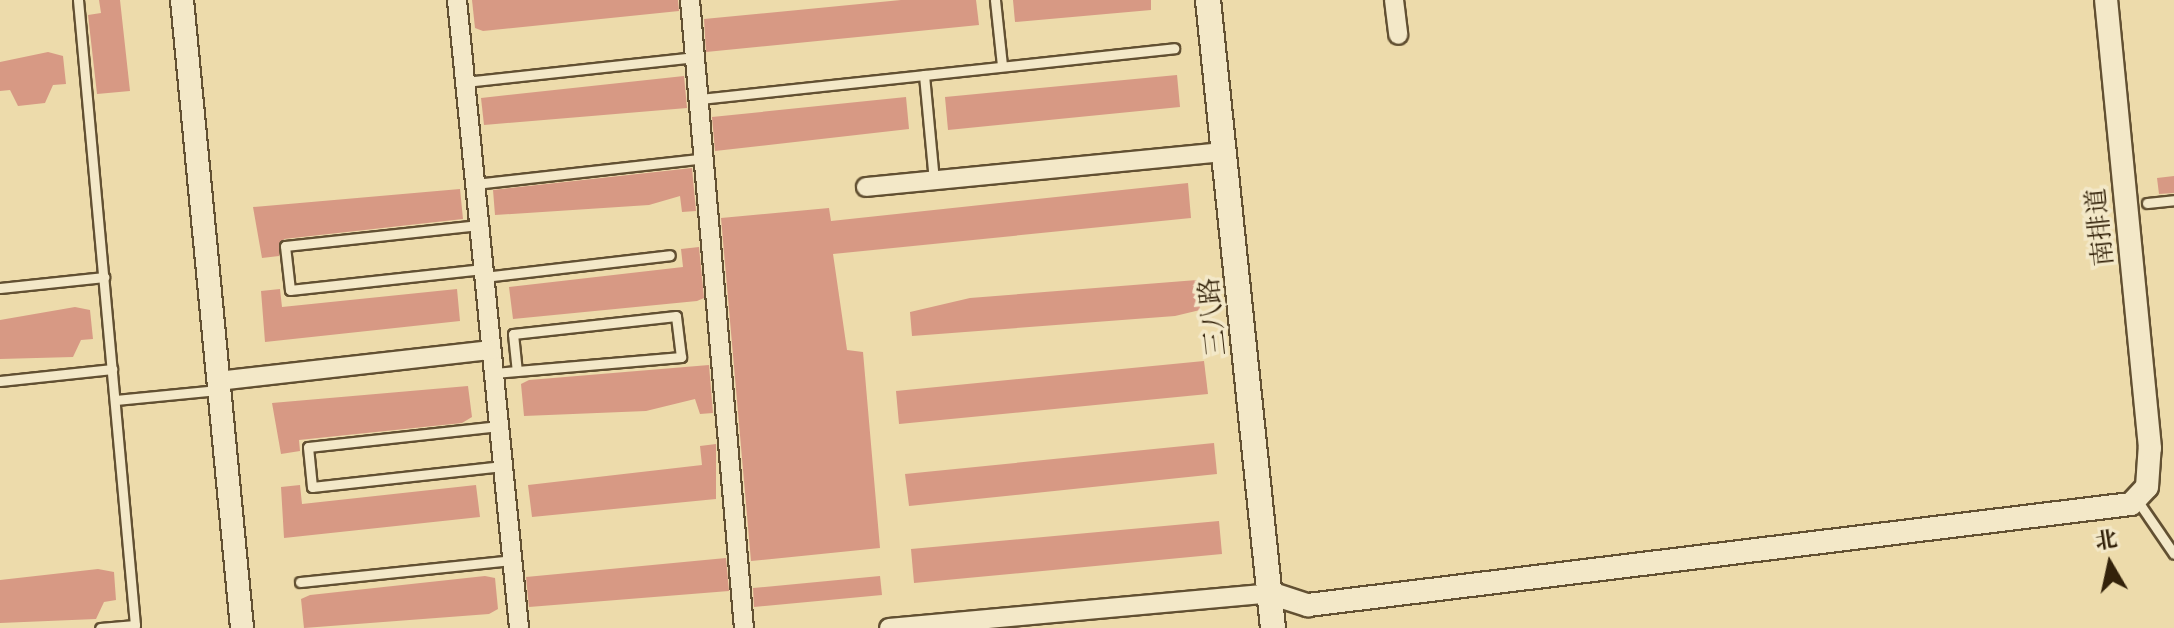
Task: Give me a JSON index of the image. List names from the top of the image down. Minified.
{"streets":{"main road":["三八路"],"street":["南排道"]},"north":"top"}
